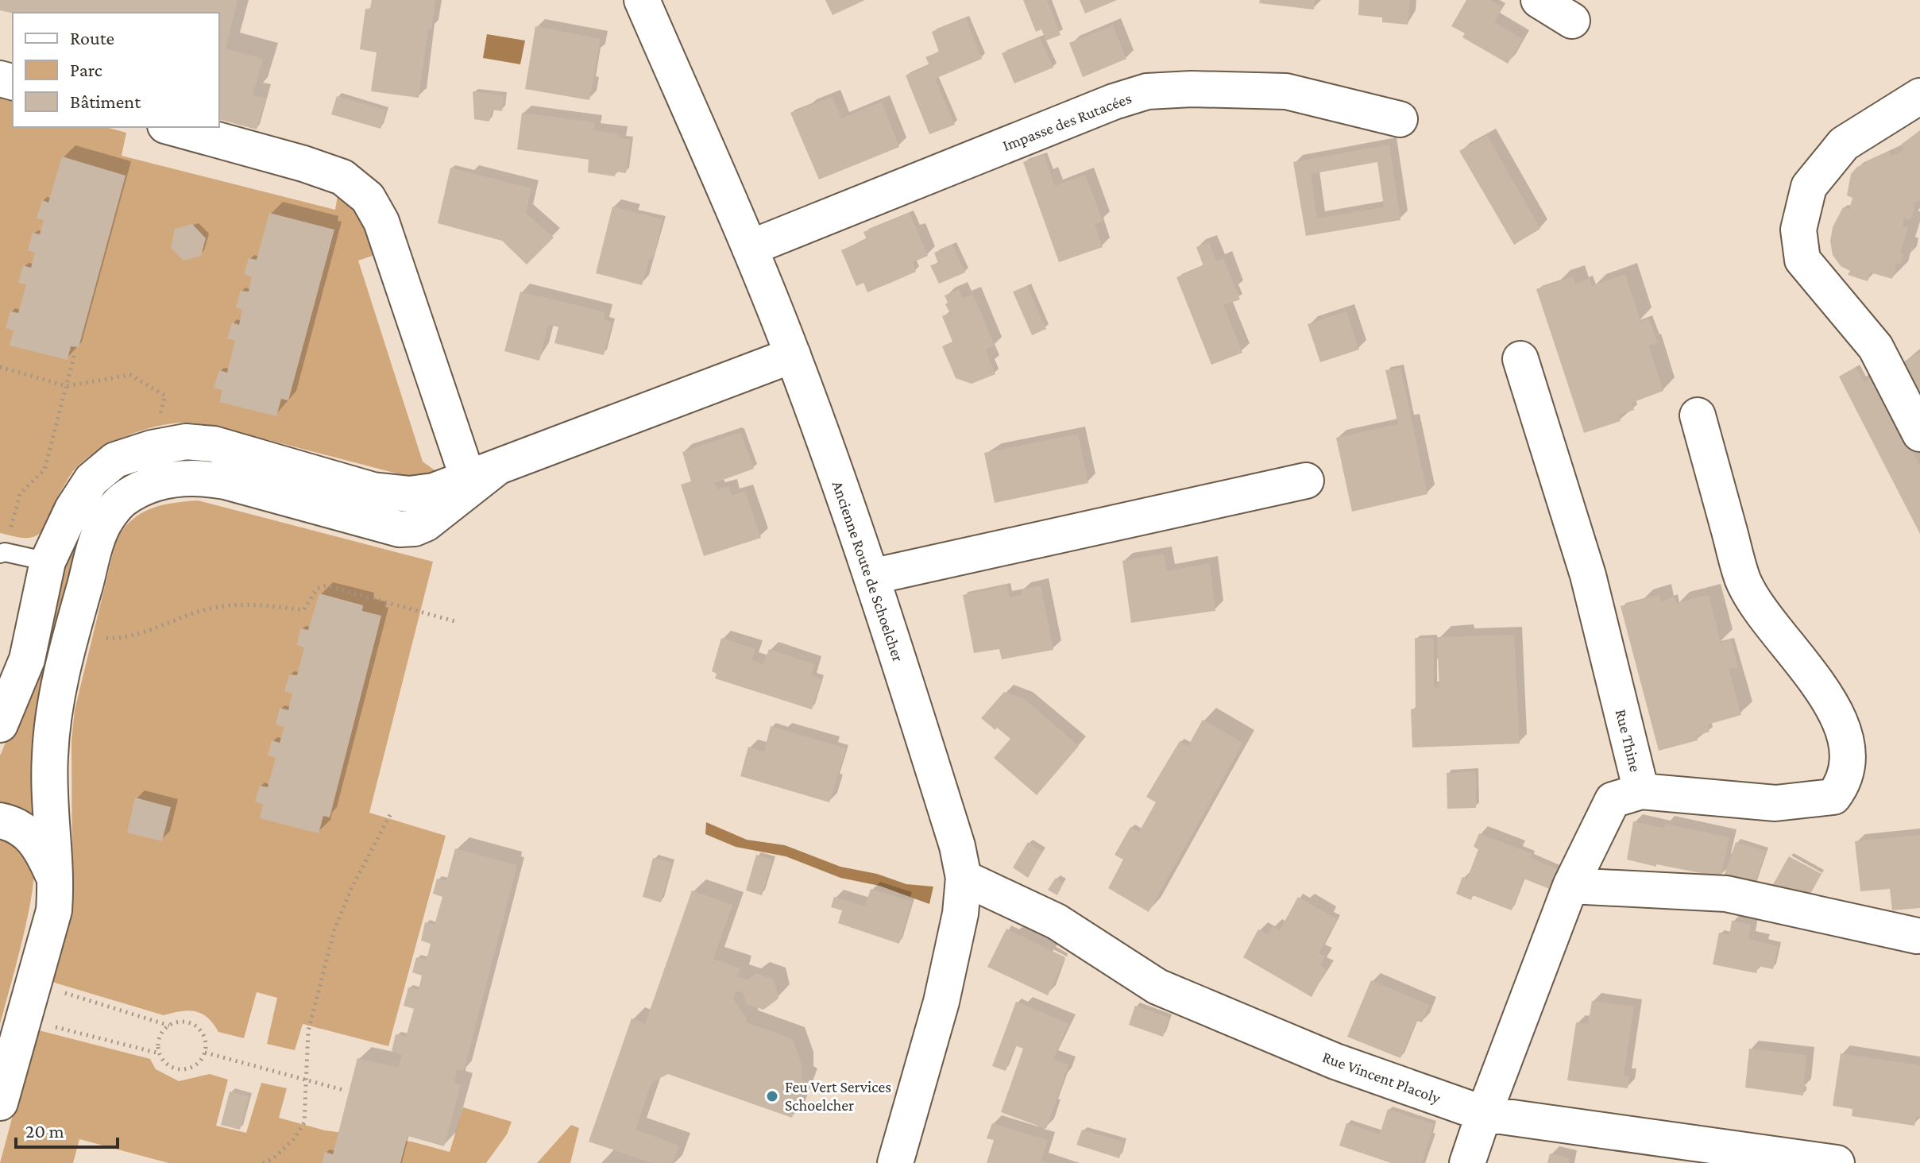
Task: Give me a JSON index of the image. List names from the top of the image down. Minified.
{"streets":{"street":["Impasse des Rutacées","Ancienne Route de Schoelcher","Rue Thine","Rue Vincent Placoly"]},"crossings":[["Impasse des Rutacées","Ancienne Route de Schoelcher"],["Ancienne Route de Schoelcher","Rue Vincent Placoly"],["Rue Thine","Rue Vincent Placoly"]],"places":["Feu Vert Services Schoelcher"],"legend":["Route","Parc","Bâtiment"],"scale_bar":"20 m"}
